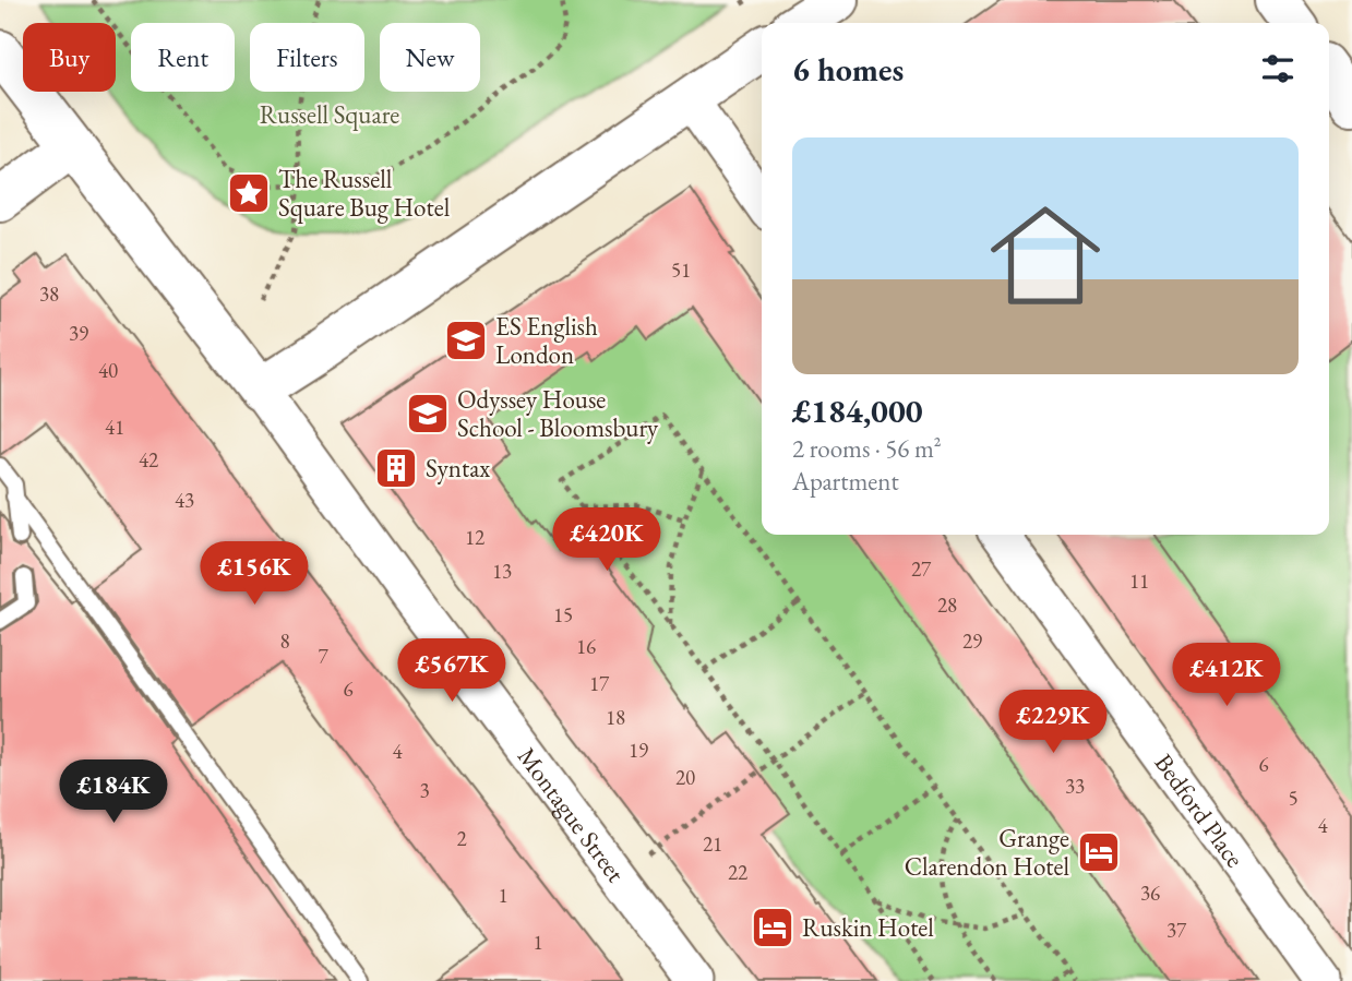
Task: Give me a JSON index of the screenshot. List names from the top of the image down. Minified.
{"streets":{"street":["Bedford Place","Montague Street"]},"parks":["Russell Square"],"places":{"place":["The Russell Square Bug Hotel"],"school or university":["ES English London","Odyssey House School - Bloomsbury"],"building":["Syntax"],"hotel":["Grange Clarendon Hotel","Ruskin Hotel"]},"house_numbers":["51","38","39","40","41","42","43","12","27","13","11","28","15","8","29","16","7","17","6","18","19","4","6","20","33","3","5","4","2","21","22","36","1","37","1"],"page":{"chip":["Buy","Rent","Filters","New"],"heading":"6 homes","list":[{"name":"£184,000","note":"2 rooms · 56 m² · Apartment"}],"price":["£420K","£156K","£567K","£412K","£229K","£184K"]}}
